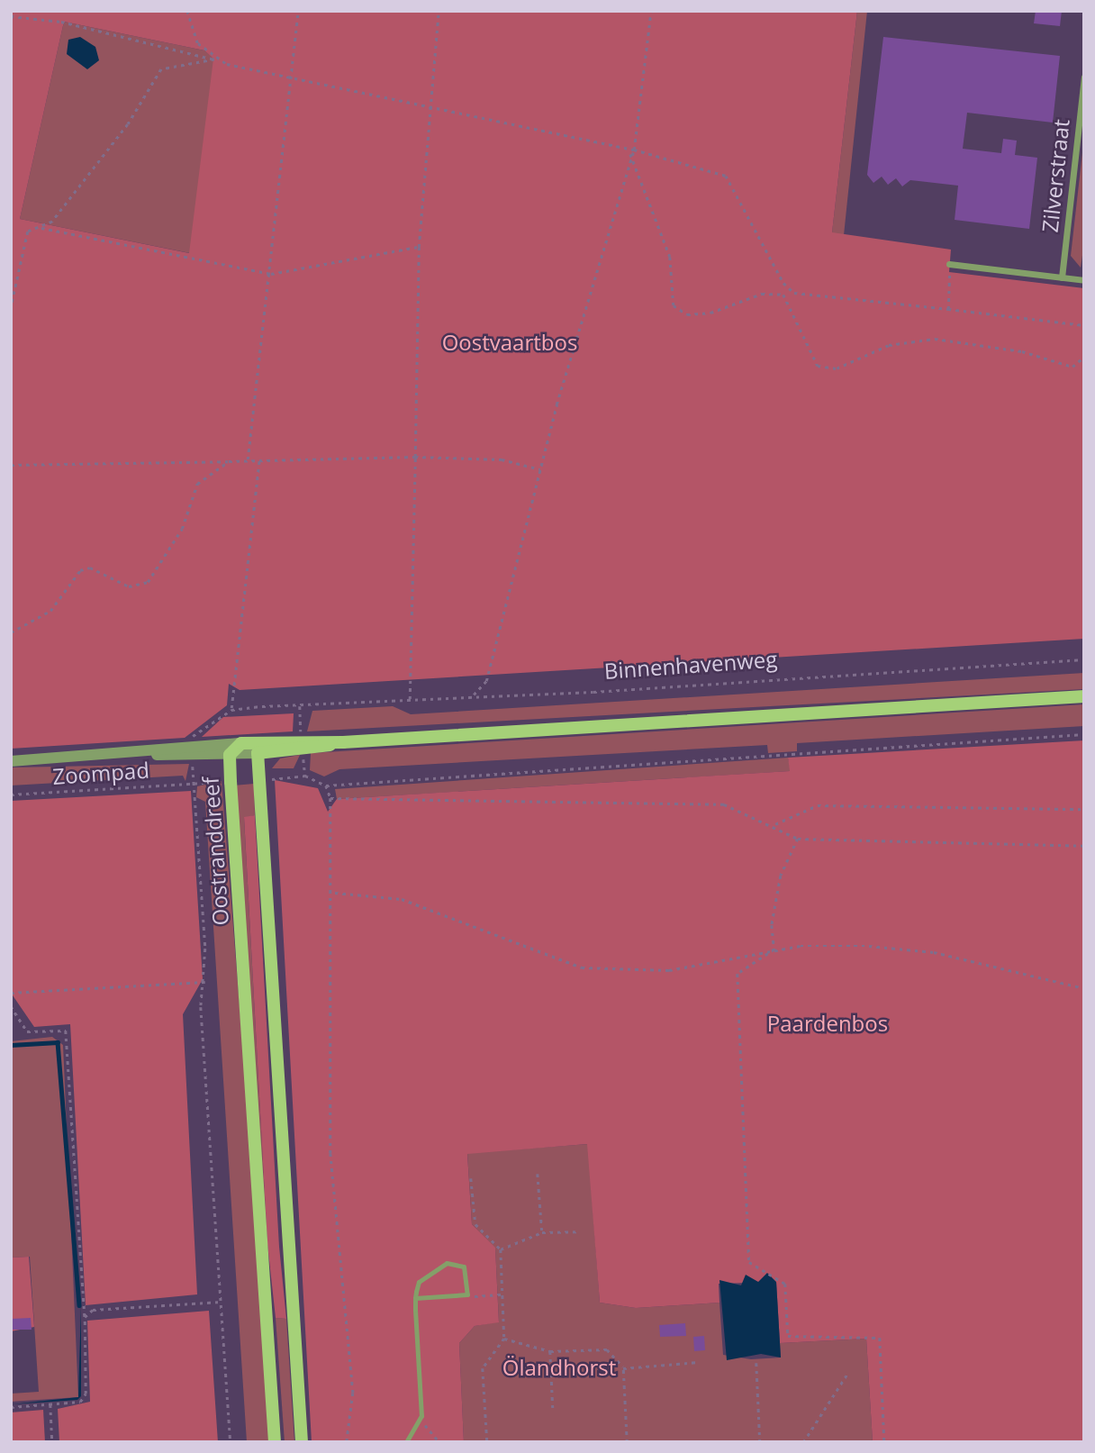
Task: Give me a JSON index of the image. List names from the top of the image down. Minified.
{"streets":{"main road":["Oostranddreef"],"street":["Zilverstraat"],"path":["Binnenhavenweg","Zoompad"]},"crossings":[["Zoompad","Oostranddreef"]],"parks":["Oostvaartbos","Paardenbos","Ölandhorst"]}
